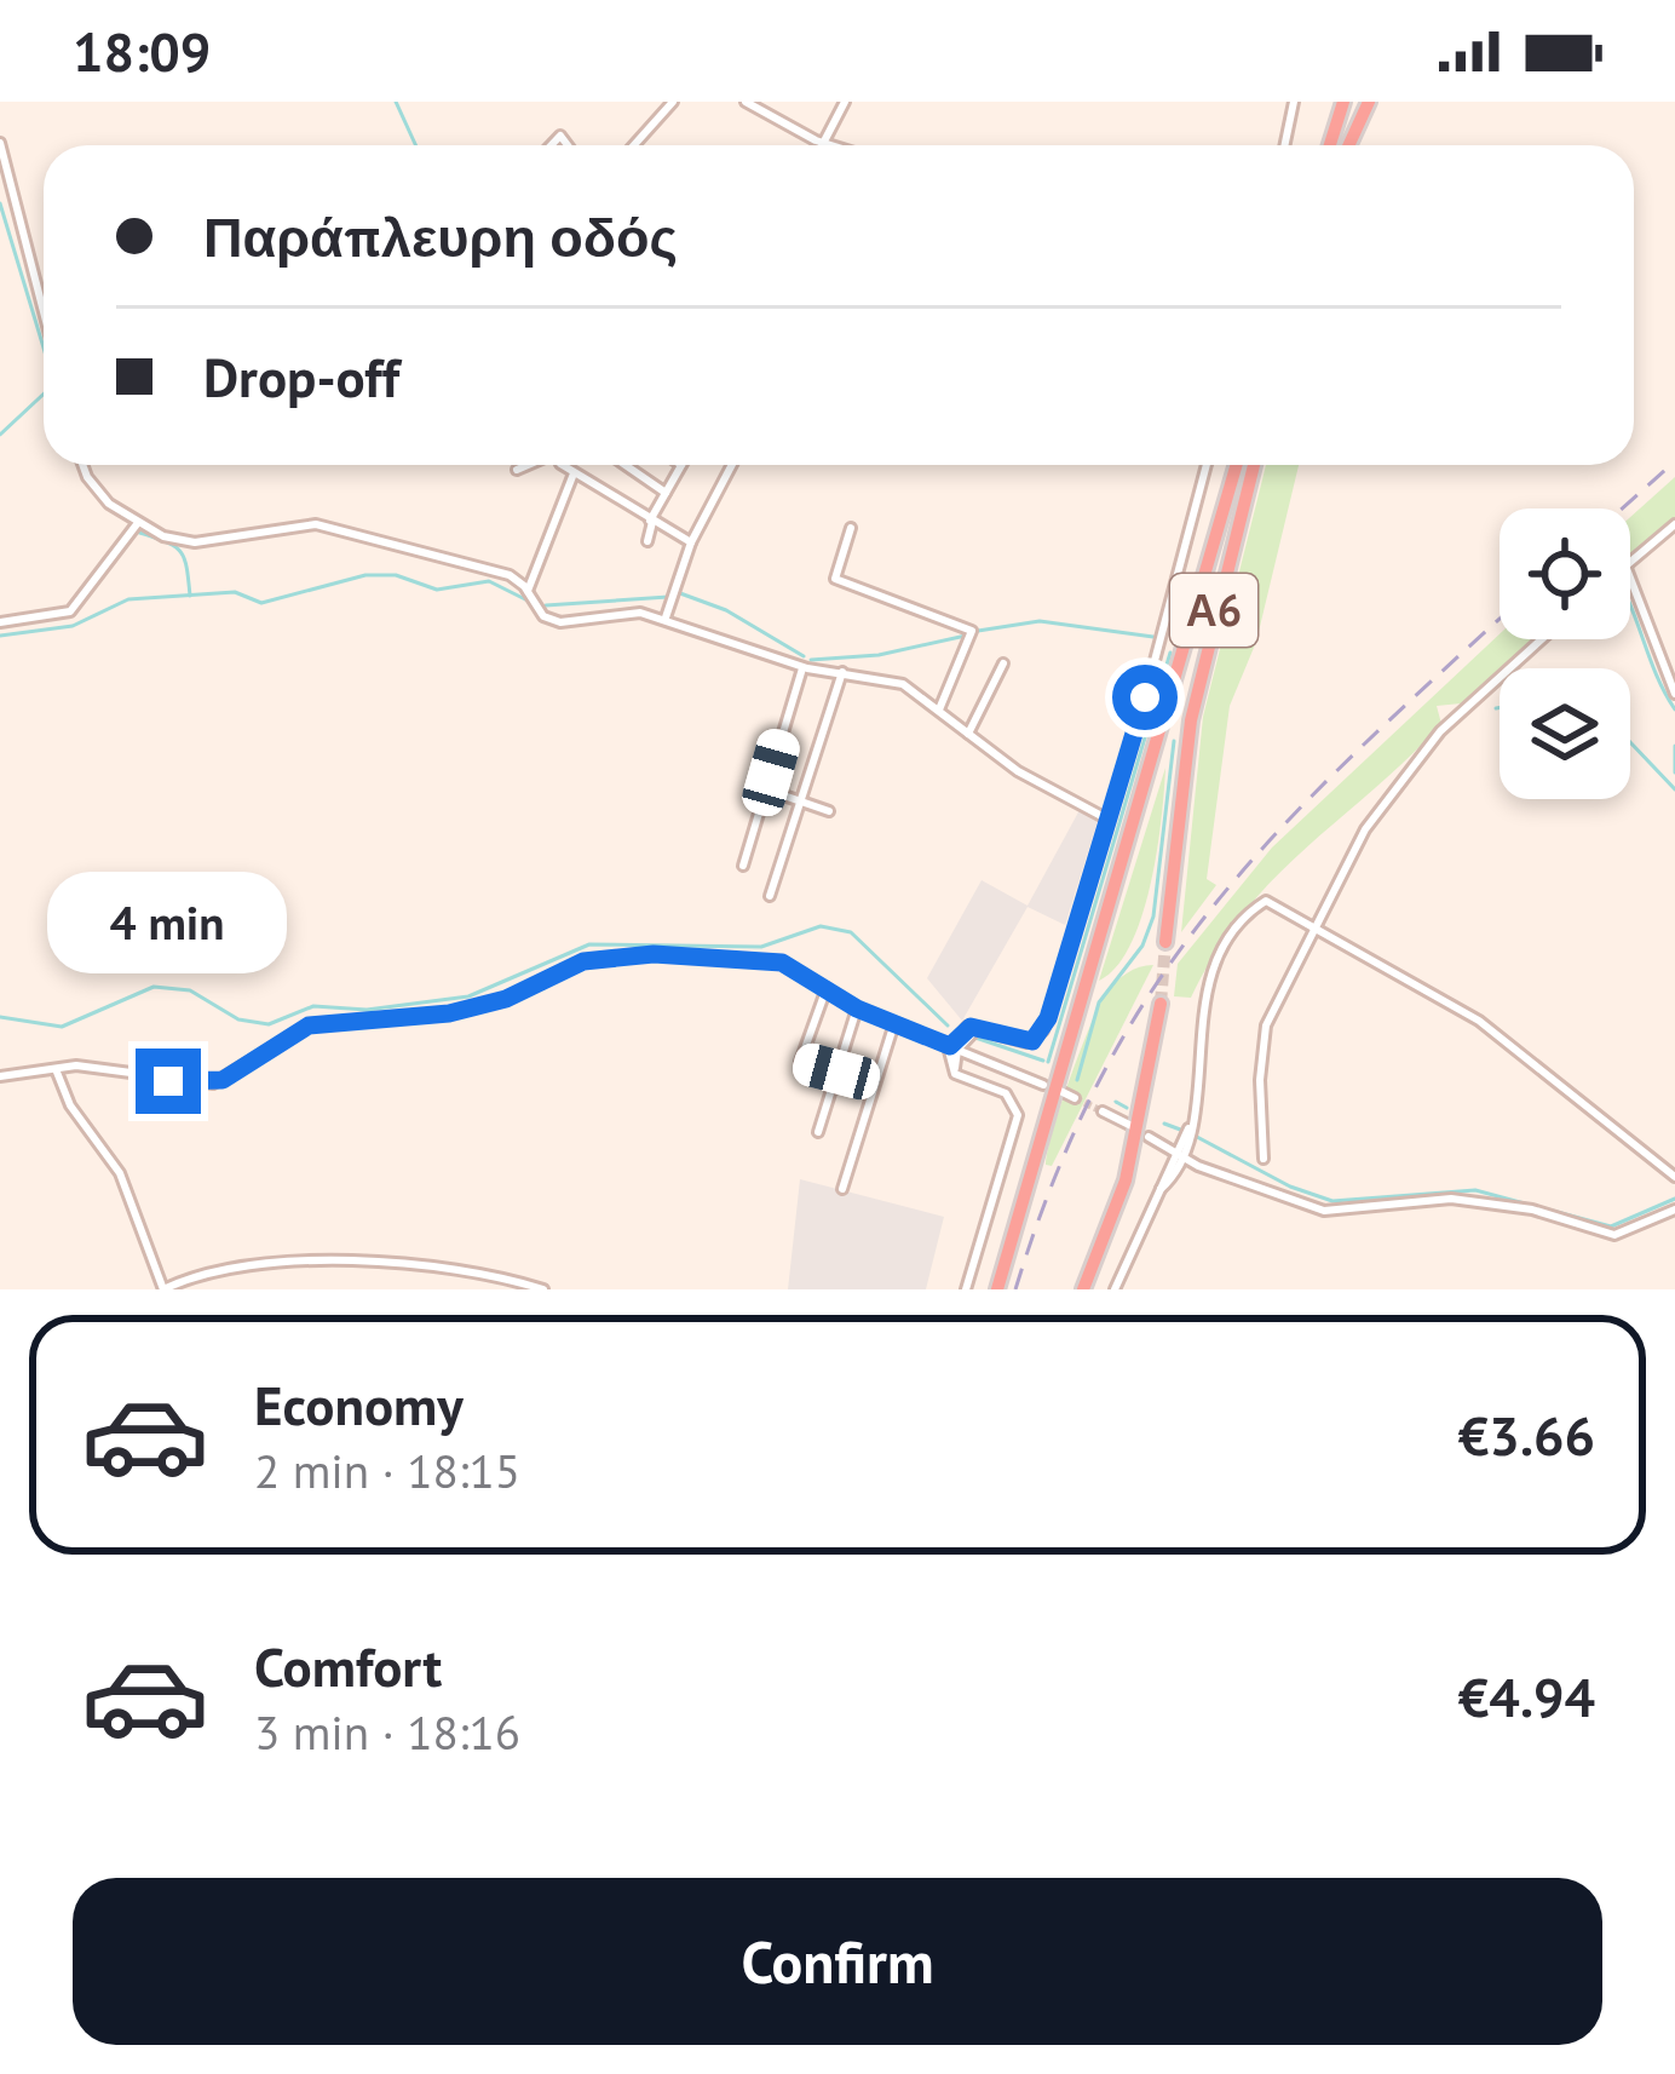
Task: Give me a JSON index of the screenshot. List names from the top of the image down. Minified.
{"streets":{"highway":["Α6"]},"page":{"status":"18:09","banner":["Παράπλευρη οδός","Drop-off"],"bubble":"4 min","list":[{"name":"Economy","note":"2 min · 18:15","value":"€3.66"},{"name":"Comfort","note":"3 min · 18:16","value":"€4.94"}],"buttons":"Confirm"}}
